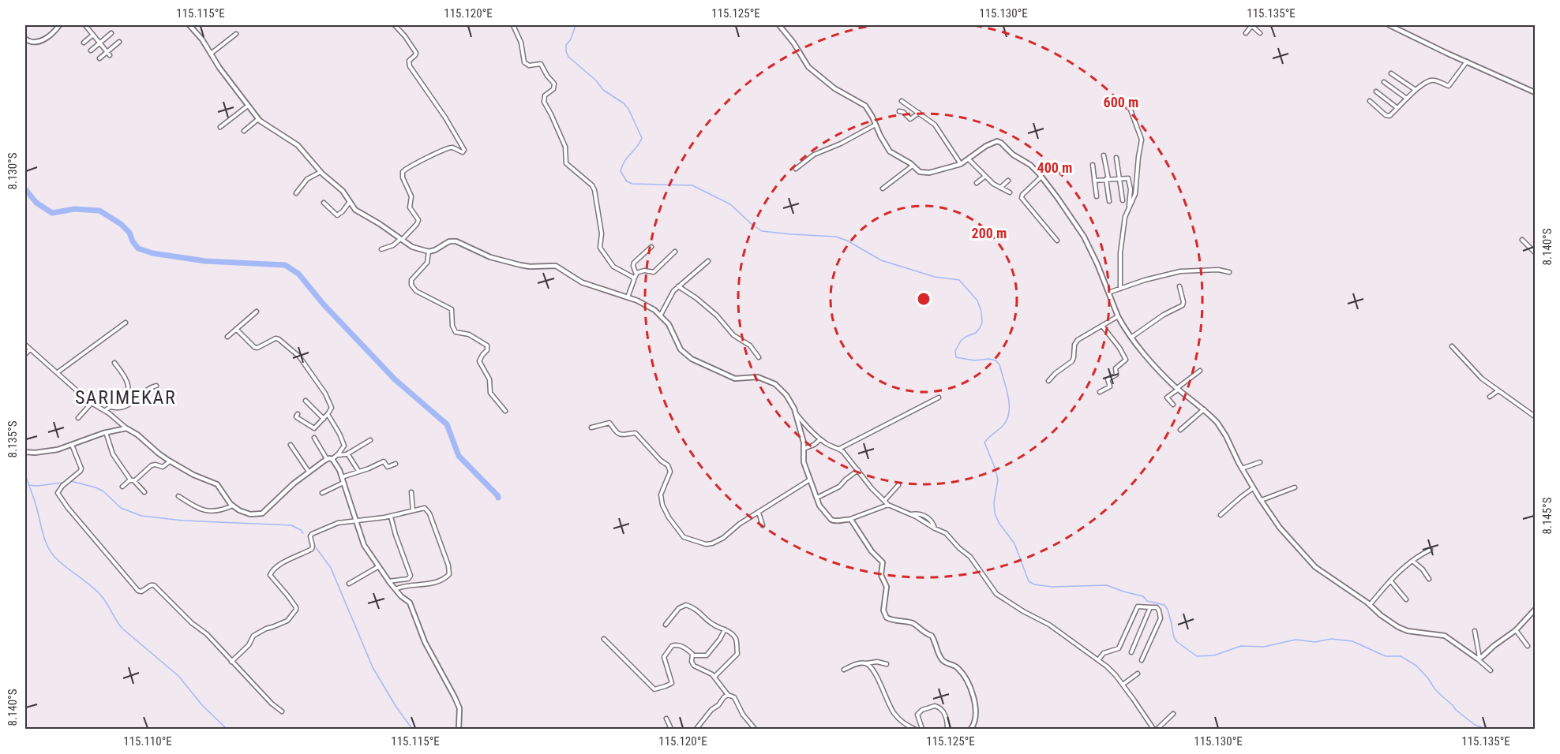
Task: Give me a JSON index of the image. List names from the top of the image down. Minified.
{"districts":["SARIMEKAR"],"coordinates":["115.115°E","115.120°E","115.125°E","115.130°E","115.135°E","8.130°S","8.140°S","8.135°S","8.145°S","115.110°E"],"rings":["600 m","400 m","200 m"]}
